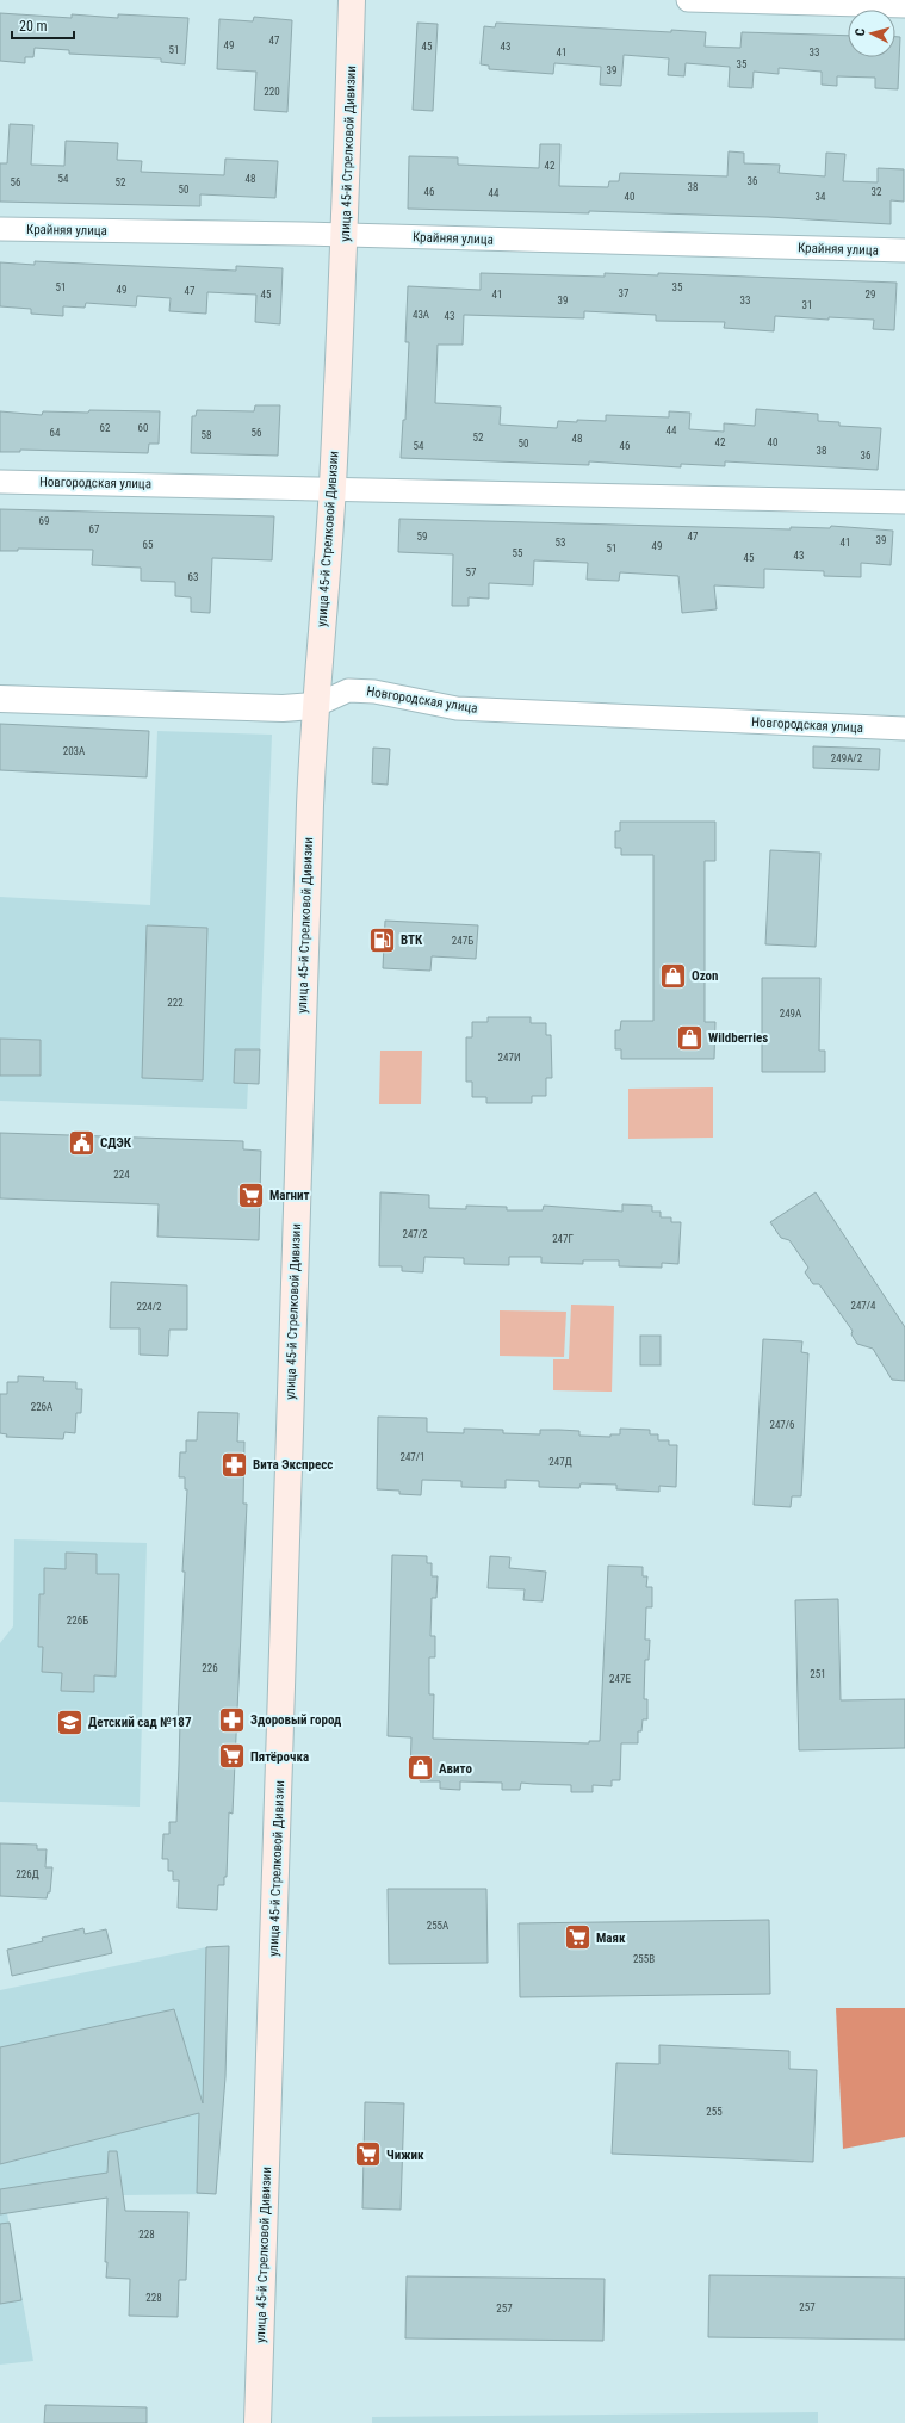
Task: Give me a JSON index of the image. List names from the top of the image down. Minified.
{"streets":{"main road":["улица 45-й Стрелковой Дивизии"],"street":["Крайняя улица","Новгородская улица"]},"crossings":[["улица 45-й Стрелковой Дивизии","Крайняя улица"],["улица 45-й Стрелковой Дивизии","Новгородская улица"]],"places":{"fuel station":["ВТК"],"shop":["Ozon","Wildberries","Авито"],"public building":["СДЭК"],"supermarket":["Магнит","Пятёрочка","Маяк","Чижик"],"pharmacy":["Вита Экспресс","Здоровый город"],"school or university":["Детский сад №187"]},"house_numbers":["47","49","45","43","51","41","33","35","39","220","42","54","48","36","56","52","38","50","46","32","44","40","34","51","35","49","47","37","45","41","29","39","33","31","43А","43","62","60","44","64","56","58","52","48","42","40","50","54","46","38","36","69","67","59","47","39","53","41","65","49","51","55","43","45","57","63","203А","249А/2","247Б","222","249А","247И","224","247/2","247Г","247/4","224/2","226А","247/6","247/1","247Д","226Б","226","251","247Е","226Д","255А","255В","255","228","228","257","257"],"scale_bar":"20 m","north":"left"}
